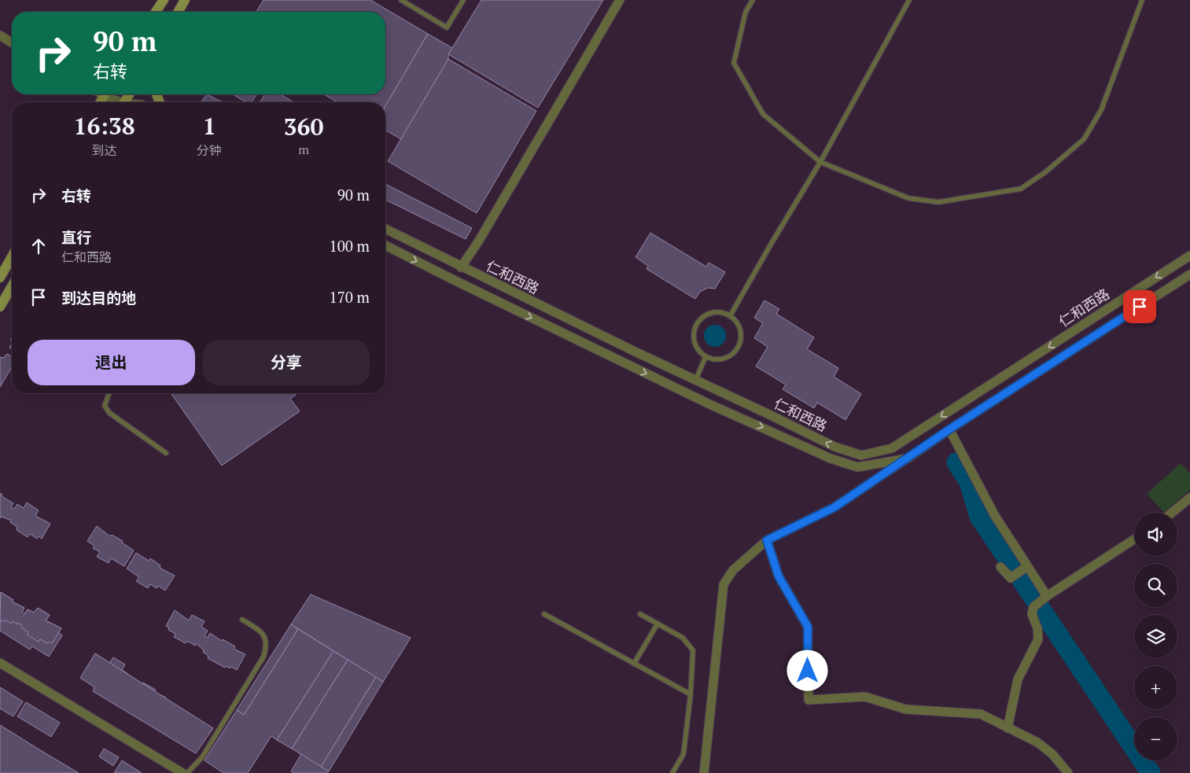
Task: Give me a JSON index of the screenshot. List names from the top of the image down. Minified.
{"streets":{"street":["仁和西路"]},"page":{"turn":["90 m","右转"],"eta":["16:38","到达","1","分钟","360","m"],"list":[{"name":"右转","value":"90 m"},{"name":"直行","note":"仁和西路","value":"100 m"},{"name":"到达目的地","value":"170 m"}],"buttons":["退出","分享"],"map_buttons":["+","−"]}}
